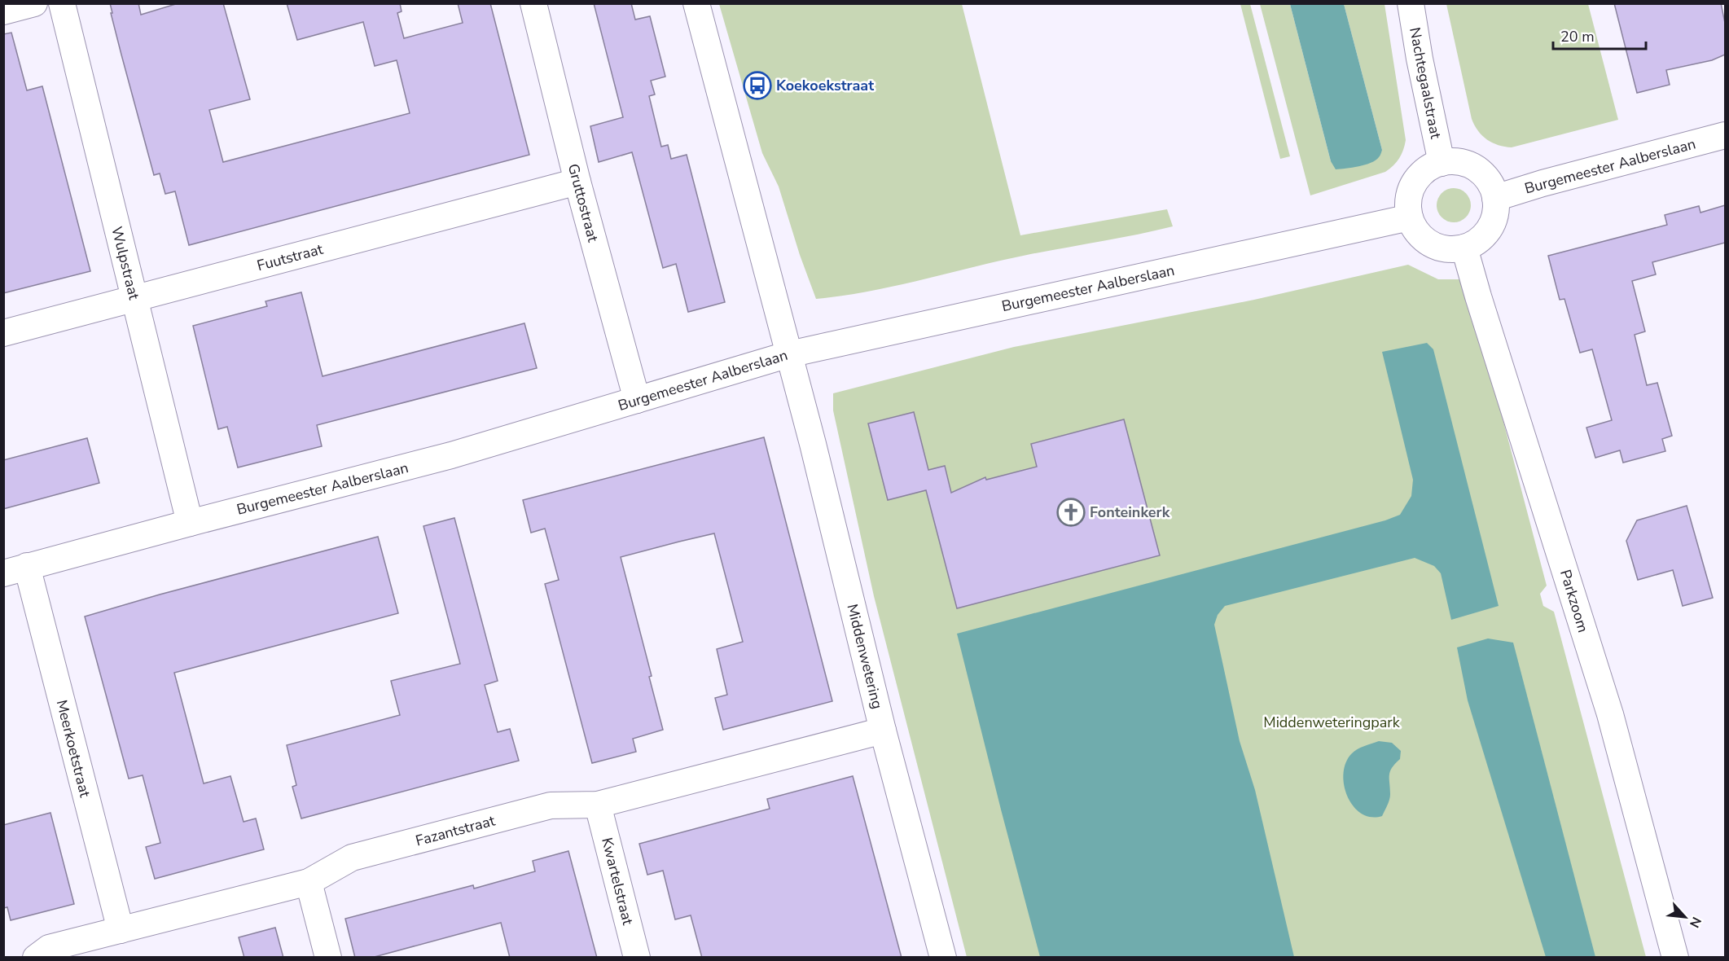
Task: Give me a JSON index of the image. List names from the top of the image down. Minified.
{"streets":{"street":["Nachtegaalstraat","Burgemeester Aalberslaan","Gruttostraat","Fuutstraat","Wulpstraat","Parkzoom","Middenwetering","Meerkoetstraat","Fazantstraat","Kwartelstraat"]},"crossings":[["Nachtegaalstraat","Burgemeester Aalberslaan"],["Nachtegaalstraat","Parkzoom"],["Burgemeester Aalberslaan","Gruttostraat"],["Burgemeester Aalberslaan","Wulpstraat"],["Burgemeester Aalberslaan","Parkzoom"],["Burgemeester Aalberslaan","Middenwetering"],["Burgemeester Aalberslaan","Meerkoetstraat"],["Gruttostraat","Fuutstraat"],["Fuutstraat","Wulpstraat"],["Middenwetering","Fazantstraat"],["Meerkoetstraat","Fazantstraat"],["Fazantstraat","Kwartelstraat"]],"parks":["Middenweteringpark"],"places":{"bus stop":["Koekoekstraat"],"church":["Fonteinkerk"]},"scale_bar":"20 m","north":"bottom right"}
